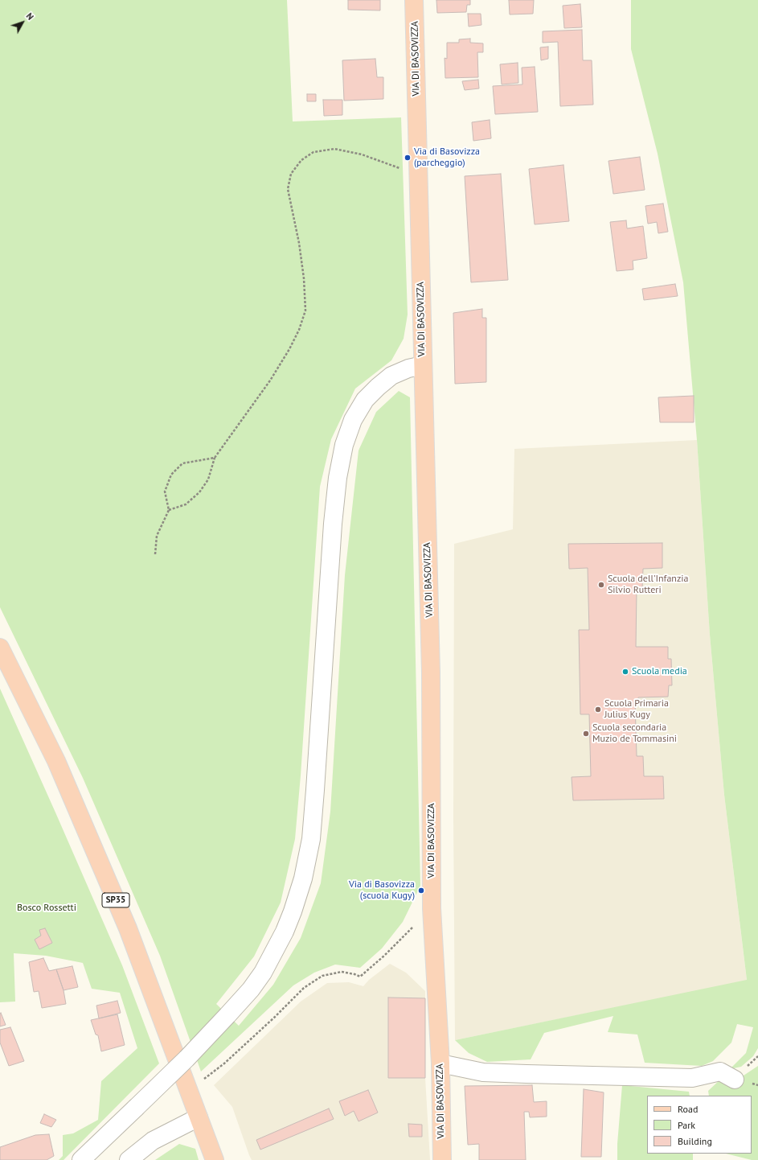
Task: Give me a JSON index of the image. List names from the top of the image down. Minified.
{"streets":{"main road":["VIA DI BASOVIZZA","SP35"]},"parks":["Bosco Rossetti"],"places":["Via di Basovizza (parcheggio)","Scuola dell'Infanzia Silvio Rutteri","Scuola media","Scuola Primaria Julius Kugy","Scuola secondaria Muzio de Tommasini","Via di Basovizza (scuola Kugy)"],"legend":["Road","Park","Building"],"north":"top right"}
